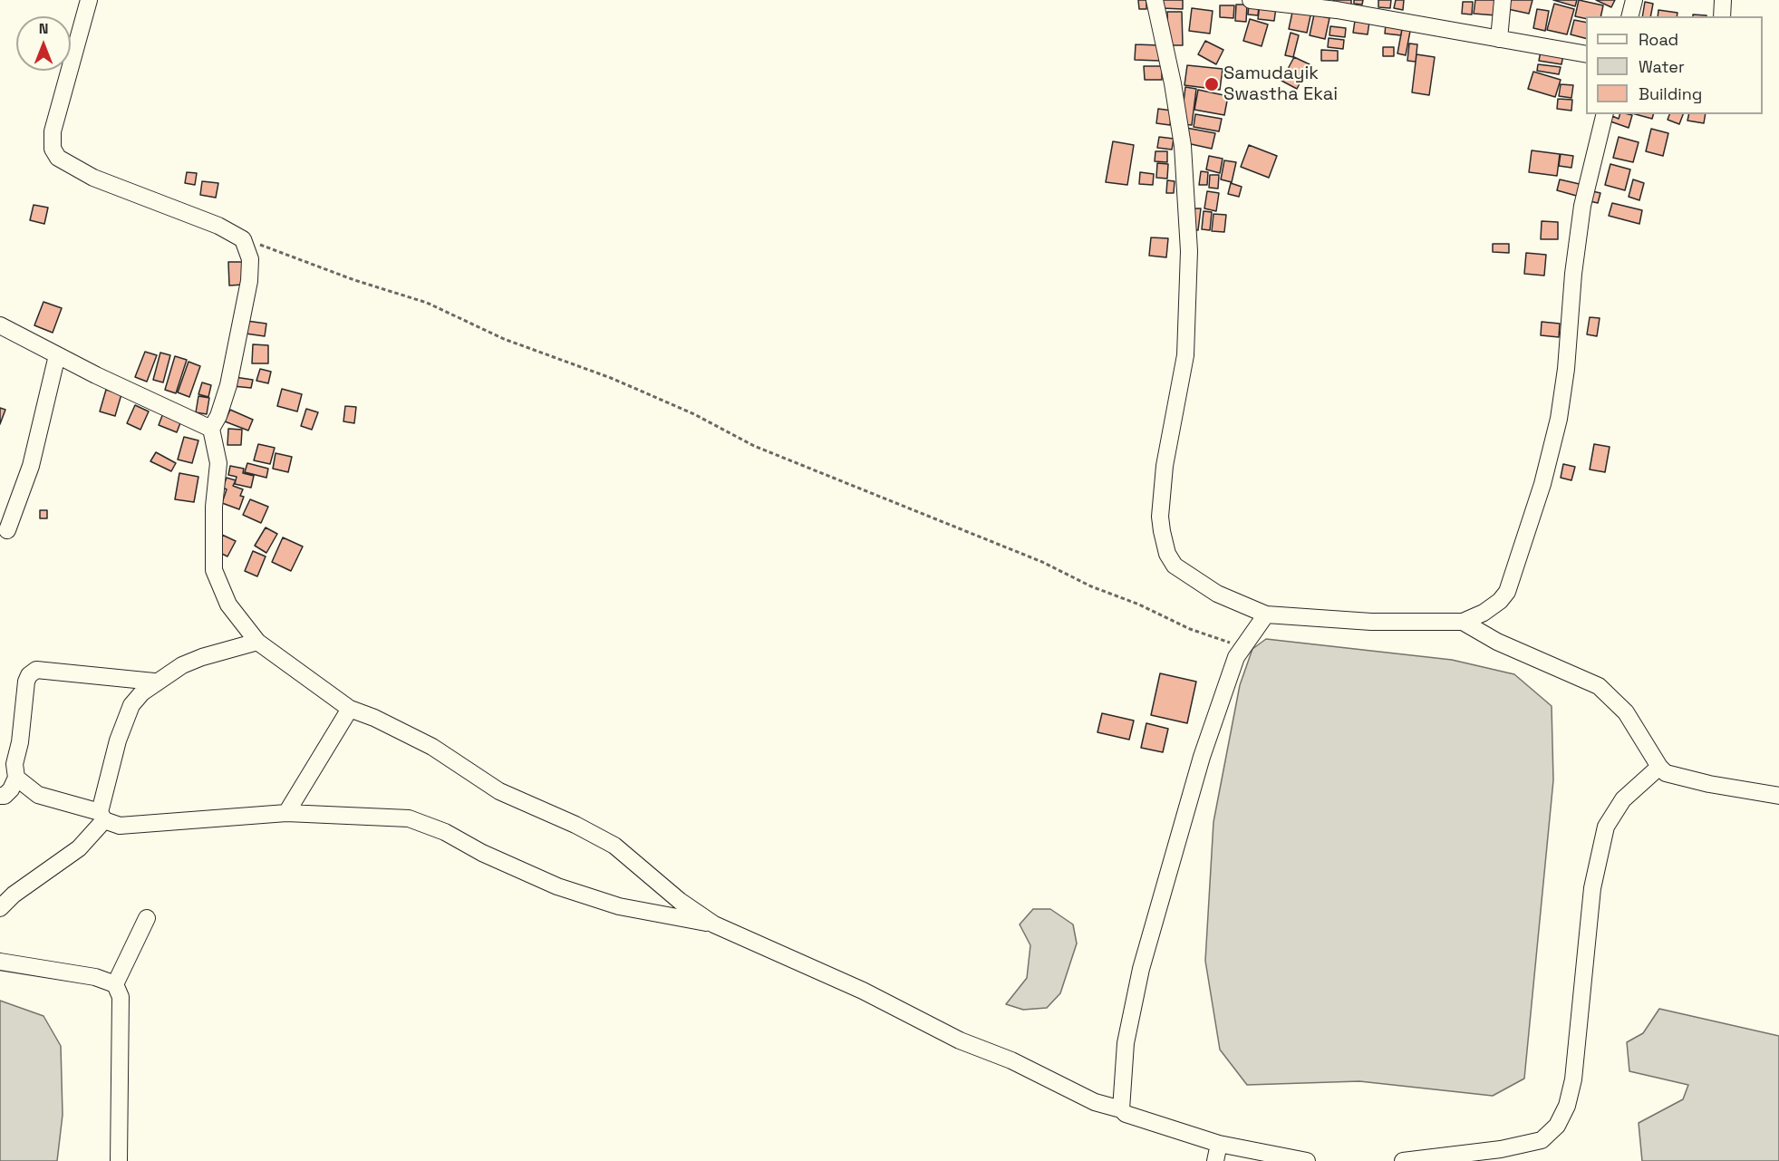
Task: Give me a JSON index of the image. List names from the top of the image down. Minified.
{"places":["Samudayik Swastha Ekai"],"legend":["Road","Water","Building"],"north":"top"}
